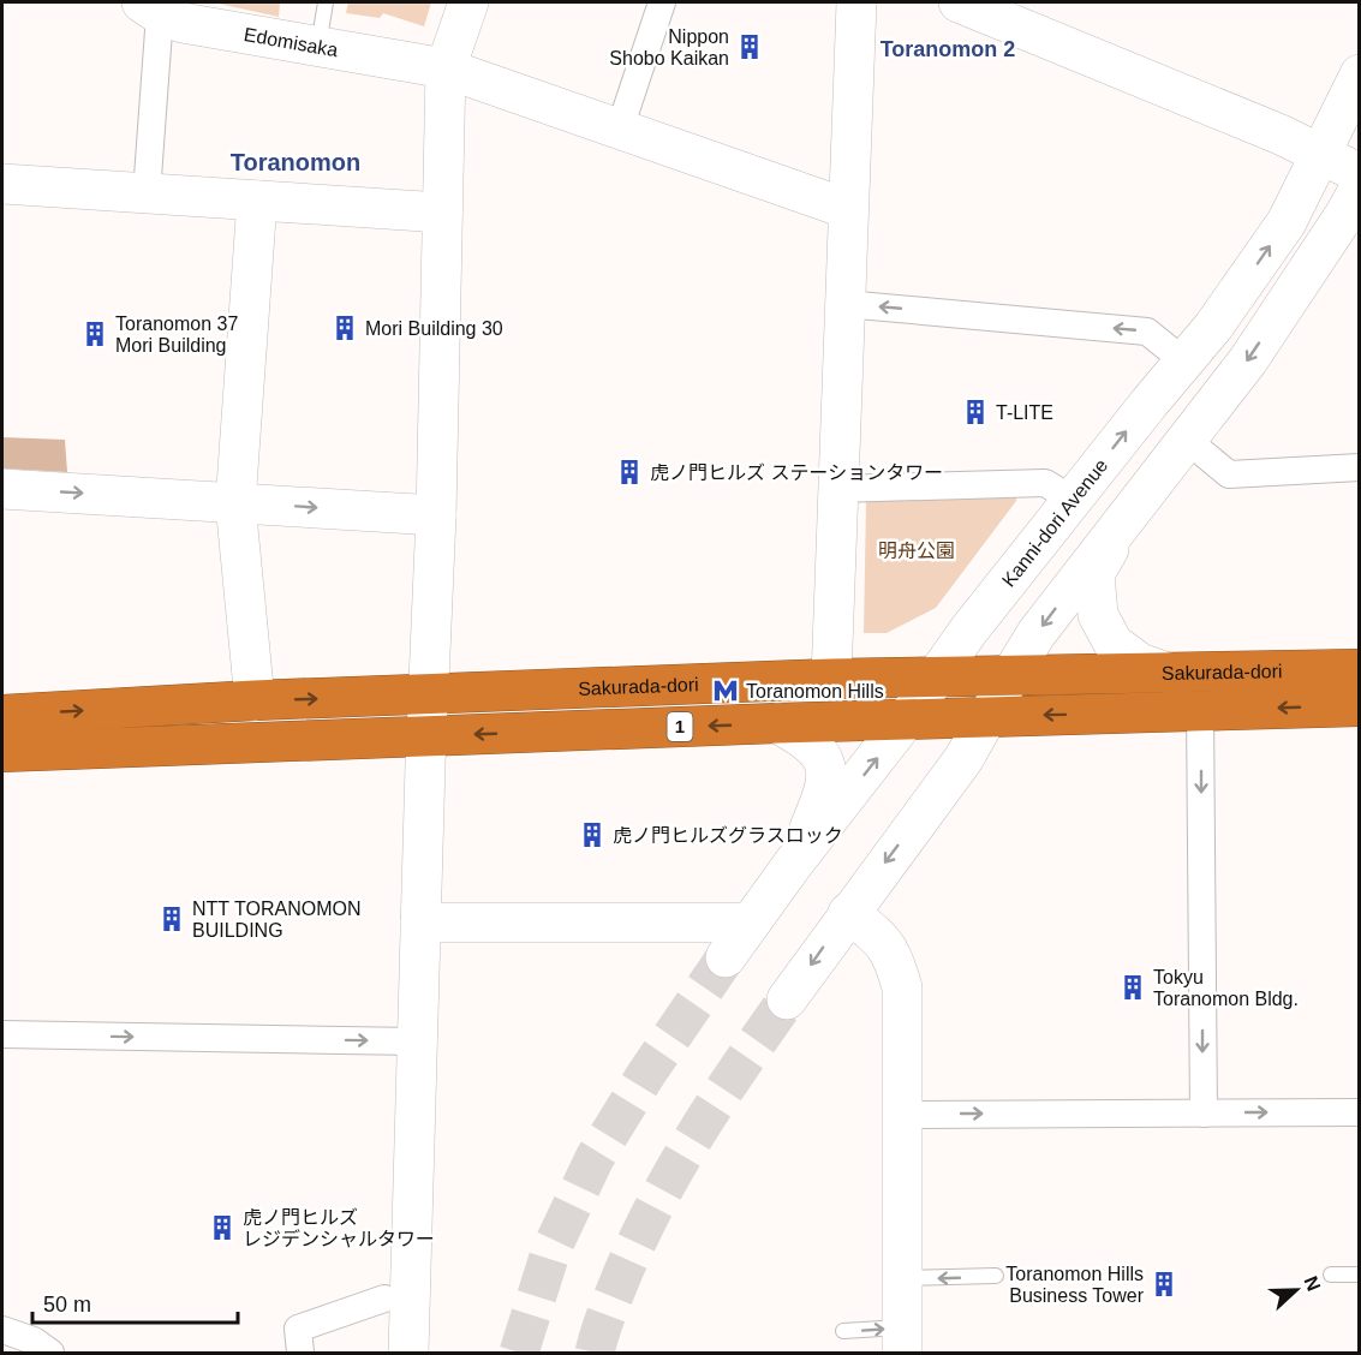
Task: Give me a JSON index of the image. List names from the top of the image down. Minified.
{"streets":{"highway":["Sakurada-dori","1"],"street":["Edomisaka","Kanni-dori Avenue"]},"crossings":[["Kanni-dori Avenue","Sakurada-dori"]],"districts":["Toranomon 2","Toranomon"],"parks":["明舟公園"],"places":{"building":["Nippon Shobo Kaikan","Mori Building 30","Toranomon 37 Mori Building","T-LITE","虎ノ門ヒルズ ステーションタワー","虎ノ門ヒルズグラスロック","NTT TORANOMON BUILDING","Tokyu Toranomon Bldg.","虎ノ門ヒルズ レジデンシャルタワー","Toranomon Hills Business Tower"],"metro station":["Toranomon Hills"]},"scale_bar":"50 m","north":"right"}
